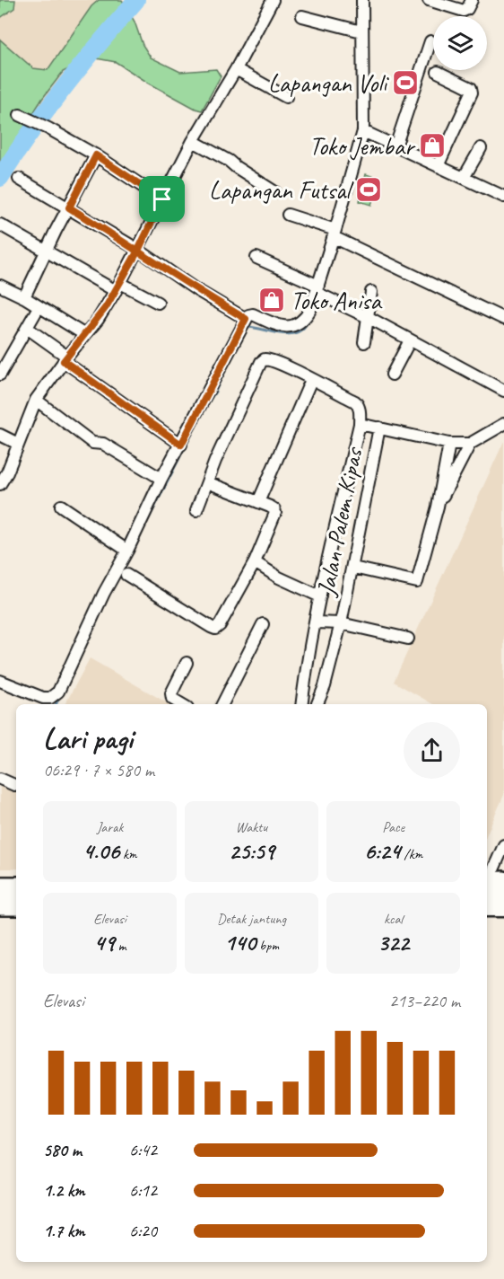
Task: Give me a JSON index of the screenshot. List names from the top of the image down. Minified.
{"streets":{"street":["Jalan Palem Kipas"]},"places":{"sports":["Lapangan Voli","Lapangan Futsal"],"shop":["Toko Jembar","Toko Anisa"]},"page":{"heading":["Lari pagi","06:29 · 7 × 580 m"],"stats":[["Jarak","4.06 km"],["Waktu","25:59"],["Pace","6:24 /km"],["Elevasi","49 m"],["Detak jantung","140 bpm"],["kcal","322"]],"chart":["Elevasi","213–220 m"],"list":[{"name":"580 m","note":"6:42"},{"name":"1.2 km","note":"6:12"},{"name":"1.7 km","note":"6:20"}]}}
